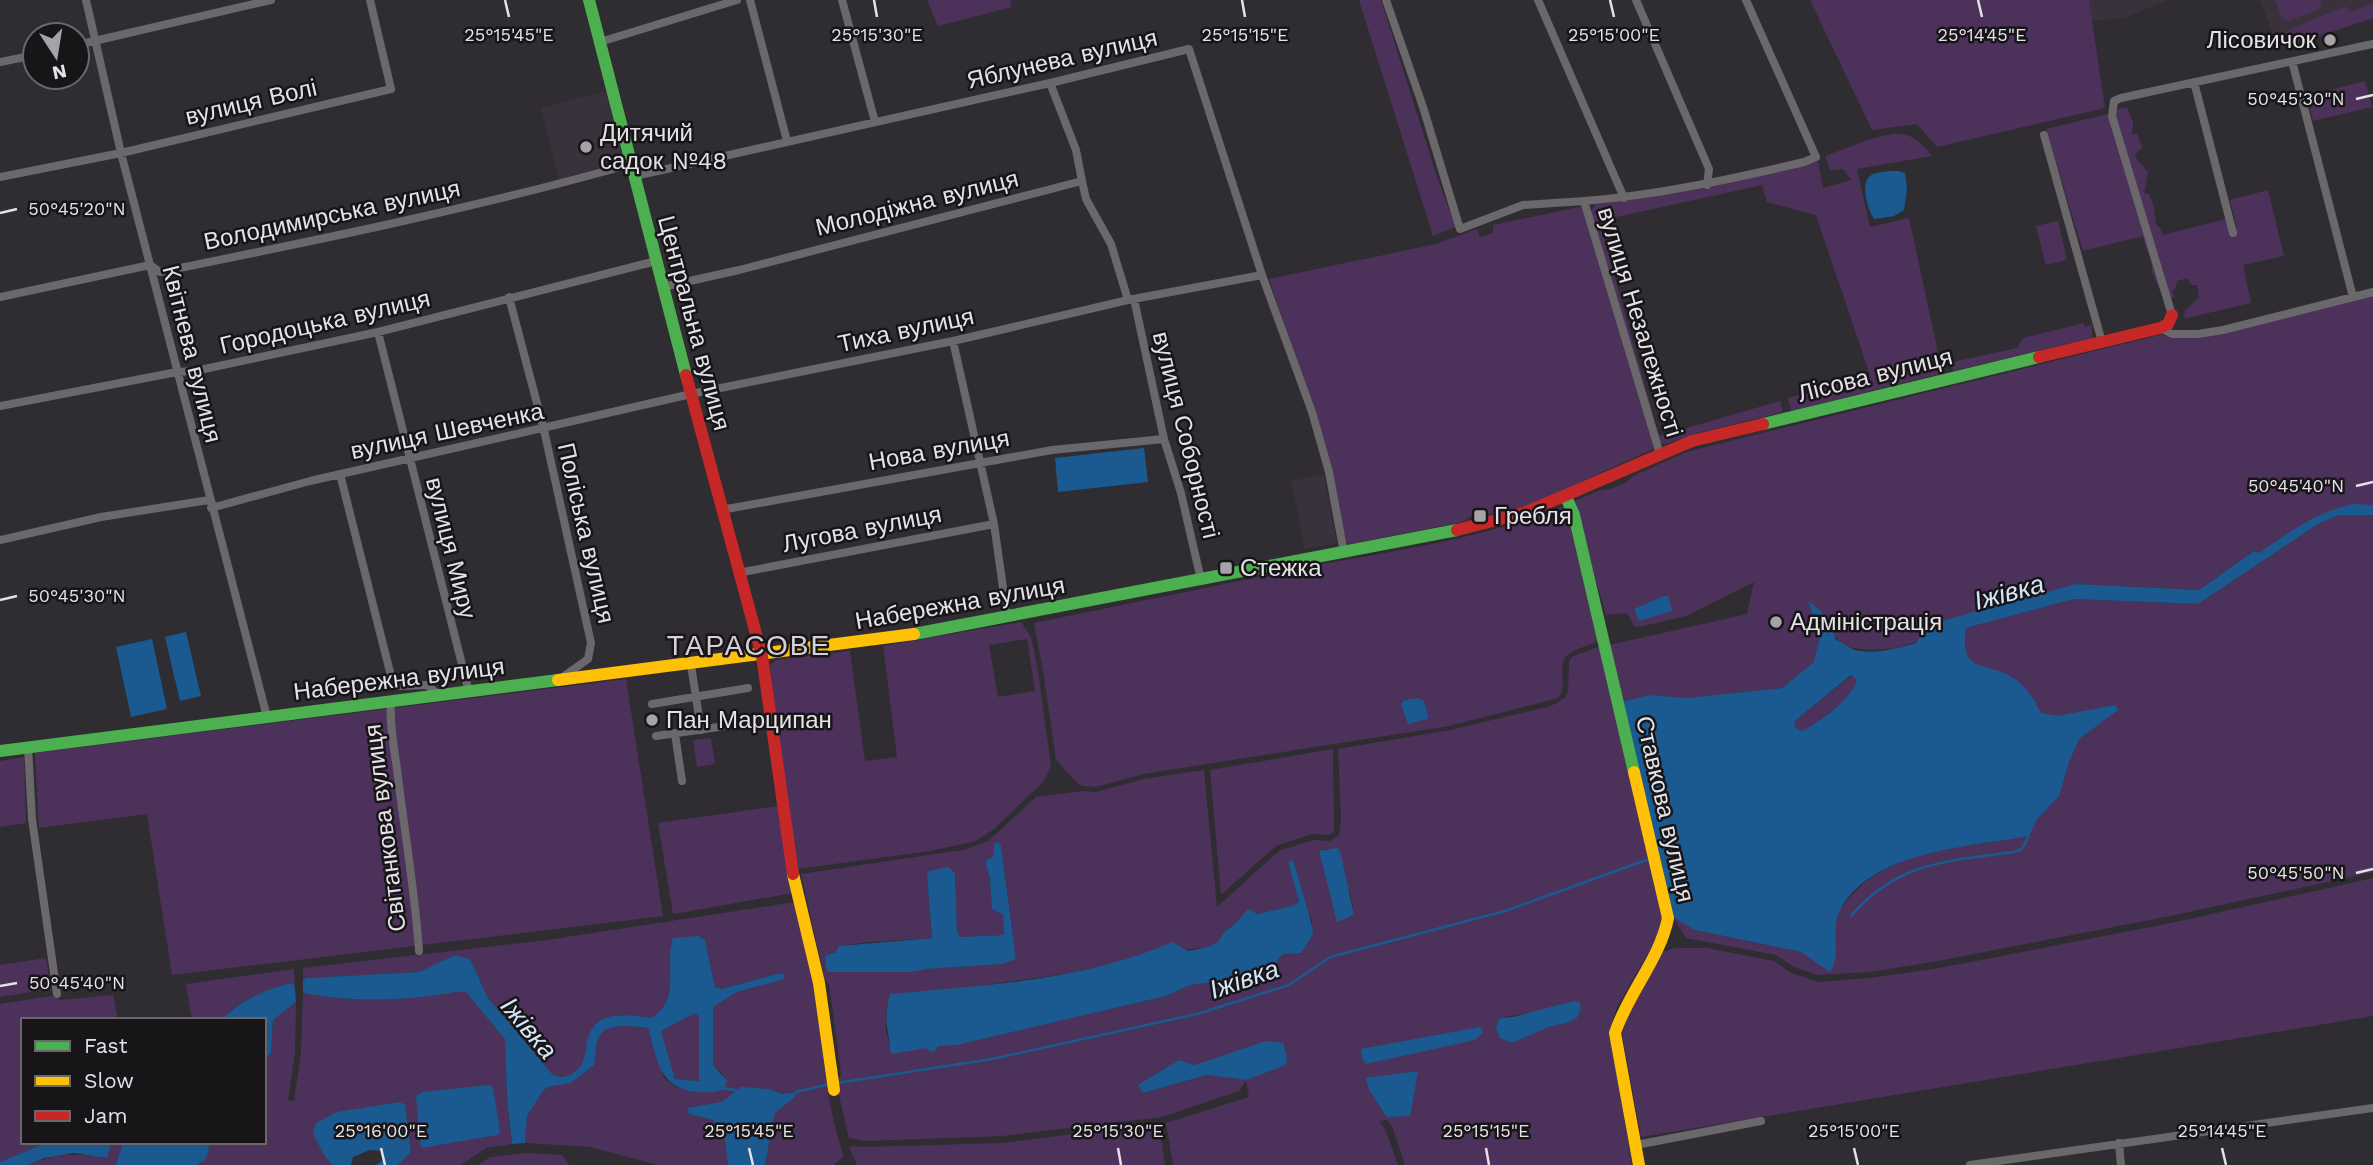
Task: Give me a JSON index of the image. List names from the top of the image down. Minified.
{"streets":{"street":["Яблунева вулиця","вулиця Волі","Молодіжна вулиця","Володимирська вулиця","Городоцька вулиця","вулиця Незалежності","Центральна вулиця","Тиха вулиця","Квітнева вулиця","Лісова вулиця","вулиця Шевченка","вулиця Соборності","Нова вулиця","Лугова вулиця","Поліська вулиця","вулиця Миру","Набережна вулиця","Ставкова вулиця","Світанкова вулиця"]},"crossings":[["Яблунева вулиця","Володимирська вулиця"],["Яблунева вулиця","Центральна вулиця"],["Яблунева вулиця","Тиха вулиця"],["Яблунева вулиця","Набережна вулиця"],["вулиця Волі","Квітнева вулиця"],["Молодіжна вулиця","Центральна вулиця"],["Володимирська вулиця","Центральна вулиця"],["Володимирська вулиця","Квітнева вулиця"],["Городоцька вулиця","Центральна вулиця"],["Городоцька вулиця","Квітнева вулиця"],["Городоцька вулиця","Поліська вулиця"],["Городоцька вулиця","вулиця Миру"],["вулиця Незалежності","Лісова вулиця"],["вулиця Незалежності","Набережна вулиця"],["Центральна вулиця","Тиха вулиця"],["Центральна вулиця","вулиця Шевченка"],["Центральна вулиця","Нова вулиця"],["Центральна вулиця","Лугова вулиця"],["Центральна вулиця","Набережна вулиця"],["Тиха вулиця","вулиця Шевченка"],["Тиха вулиця","вулиця Соборності"],["Квітнева вулиця","вулиця Шевченка"],["Квітнева вулиця","Набережна вулиця"],["Лісова вулиця","Набережна вулиця"],["вулиця Шевченка","Поліська вулиця"],["вулиця Шевченка","вулиця Миру"],["вулиця Соборності","Нова вулиця"],["вулиця Соборності","Набережна вулиця"],["Поліська вулиця","Набережна вулиця"],["вулиця Миру","Набережна вулиця"],["Набережна вулиця","Ставкова вулиця"],["Набережна вулиця","Світанкова вулиця"]],"districts":["ТАРАСОВЕ"],"water":["Іжівка"],"places":{"other":["Лісовичок","Дитячий садок №48","Адміністрація","Пан Марципан"],"transit":["Гребля","Стежка"]},"legend":["Fast","Slow","Jam"],"north":"bottom","coordinates":["25°15'45\"E","25°15'30\"E","25°15'15\"E","25°15'00\"E","25°14'45\"E","50°45'30\"N","50°45'20\"N","50°45'40\"N","50°45'50\"N","25°16'00\"E"]}
